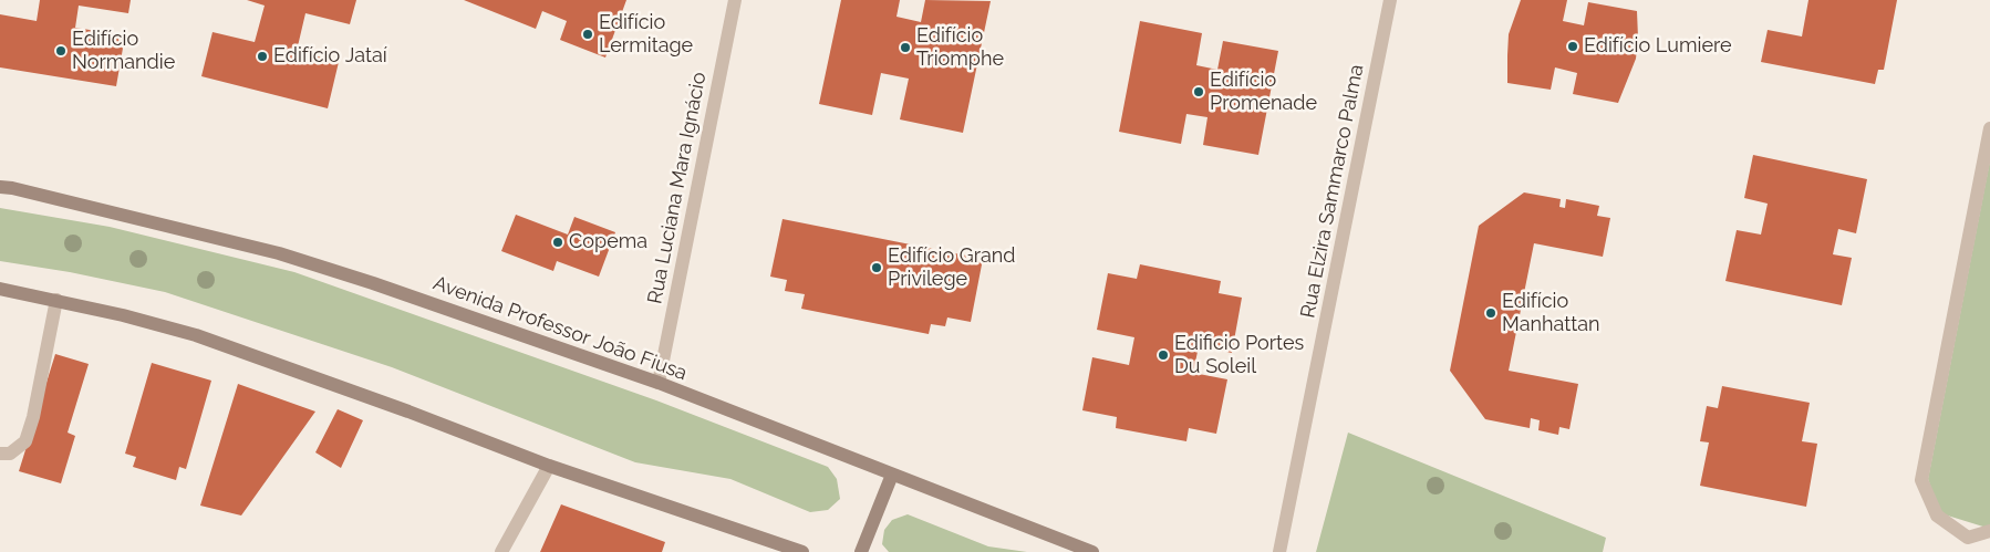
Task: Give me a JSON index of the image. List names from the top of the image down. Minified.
{"streets":{"main road":["Avenida Professor João Fiusa"],"street":["Rua Luciana Mara Ignácio","Rua Elzira Sammarco Palma"]},"crossings":[["Rua Luciana Mara Ignácio","Avenida Professor João Fiusa"]],"places":["Edifício Lermitage","Edifício Lumiere","Edifício Triomphe","Edifício Normandie","Edifício Jataí","Edifício Promenade","Copema","Edifício Grand Privilege","Edifício Manhattan","Edificio Portes Du Soleil"]}
